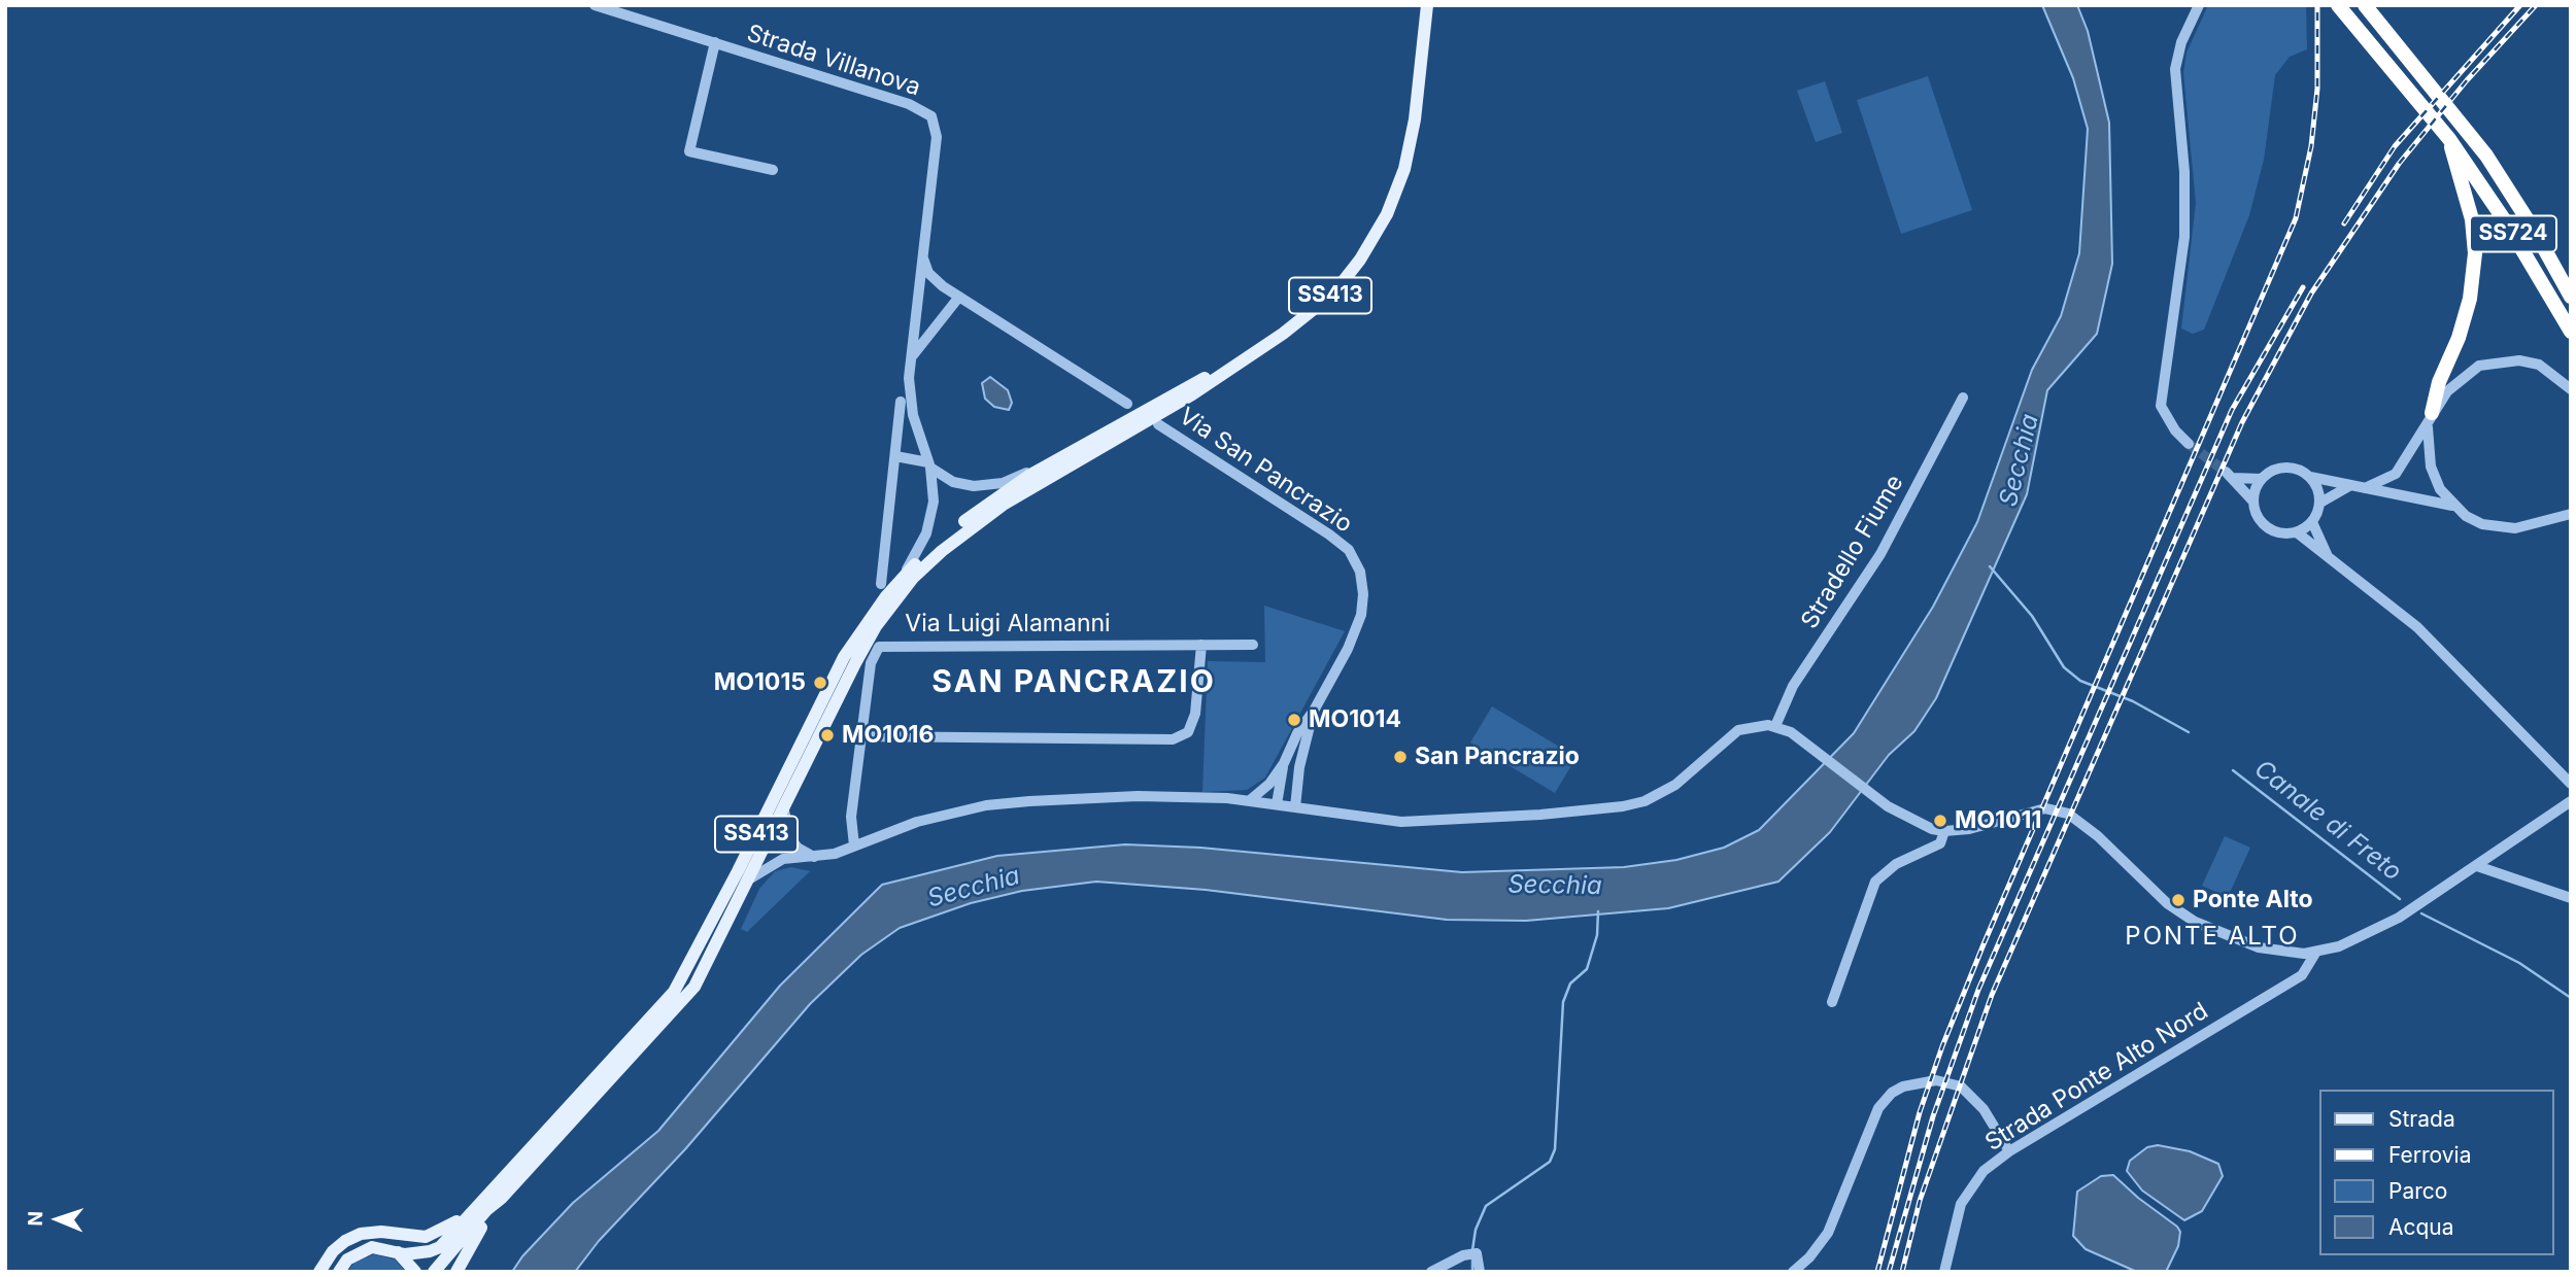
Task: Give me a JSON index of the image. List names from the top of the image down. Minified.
{"streets":{"highway":["SS724"],"main road":["SS413"],"street":["Strada Villanova","Via San Pancrazio","Stradello Fiume","Via Luigi Alamanni","Strada Ponte Alto Nord"]},"districts":["SAN PANCRAZIO","PONTE ALTO"],"water":["Secchia","Canale di Freto"],"places":["MO1015","MO1014","MO1016","San Pancrazio","MO1011","Ponte Alto"],"legend":["Strada","Ferrovia","Parco","Acqua"],"north":"left"}
